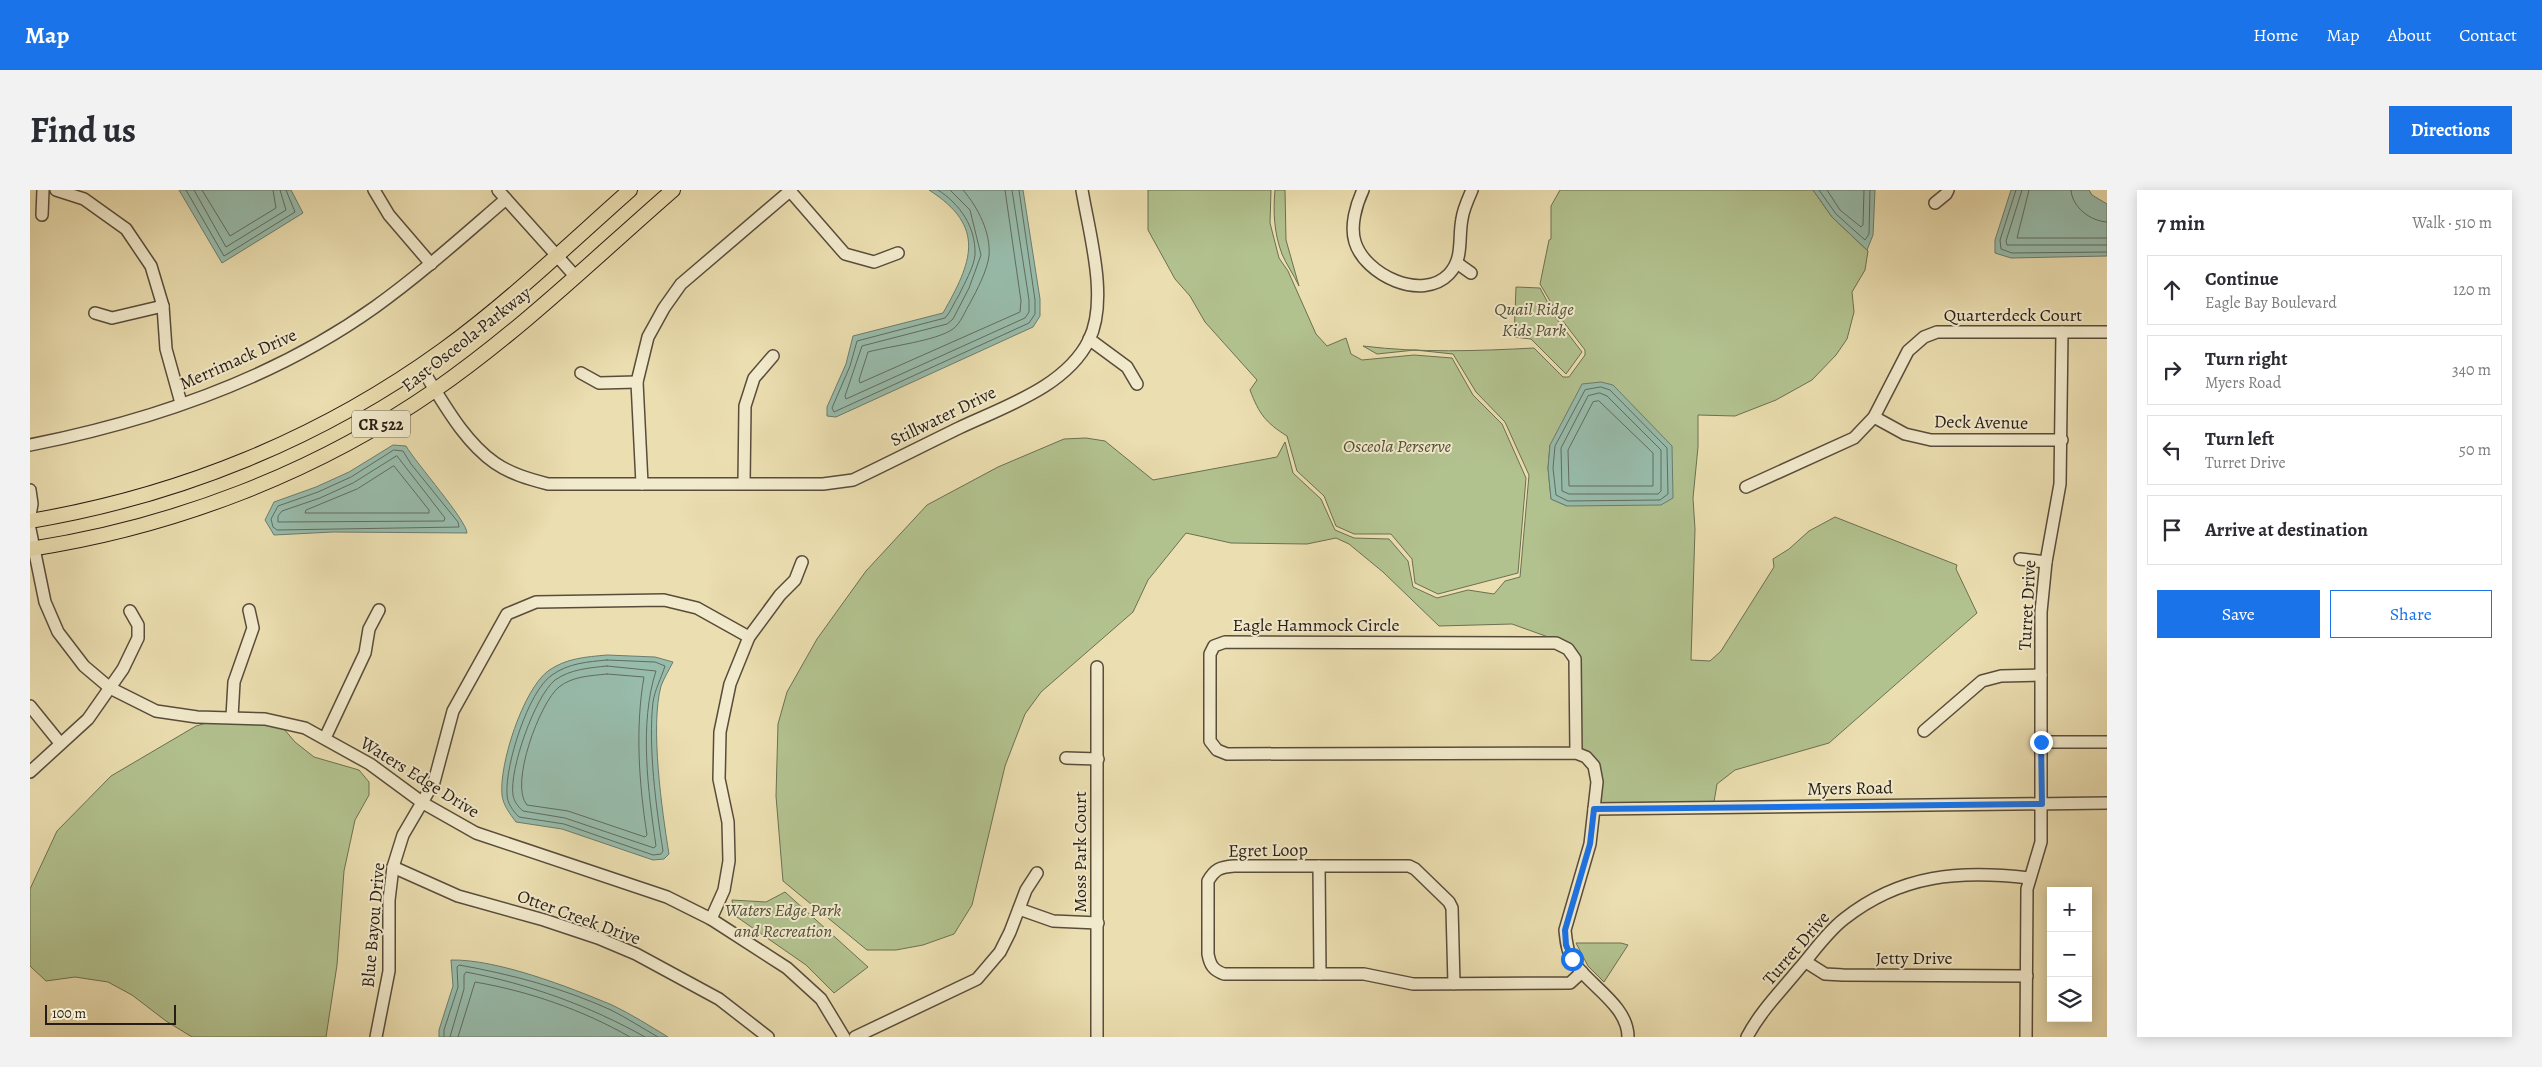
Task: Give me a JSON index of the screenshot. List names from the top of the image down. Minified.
{"streets":{"main road":["East Osceola Parkway","CR 522"],"street":["Quarterdeck Court","Merrimack Drive","Stillwater Drive","Deck Avenue","Turret Drive","Eagle Hammock Circle","Waters Edge Drive","Myers Road","Egret Loop","Moss Park Court","Otter Creek Drive","Blue Bayou Drive","Jetty Drive"]},"crossings":[["Quarterdeck Court","Deck Avenue"],["Quarterdeck Court","Turret Drive"],["East Osceola Parkway","Stillwater Drive"],["East Osceola Parkway","Waters Edge Drive"],["Deck Avenue","Turret Drive"],["Turret Drive","Myers Road"],["Turret Drive","Jetty Drive"],["Waters Edge Drive","Blue Bayou Drive"],["Otter Creek Drive","Blue Bayou Drive"]],"parks":["Quail Ridge Kids Park","Osceola Perserve","Waters Edge Park and Recreation"],"scale_bar":"100 m","page":{"header":"Map","nav":["Home","Map","About","Contact"],"title":"Find us","buttons":["Directions",["Save","Share"]],"heading":["7 min","Walk · 510 m"],"list":[["Continue","Eagle Bay Boulevard","120 m"],["Turn right","Myers Road","340 m"],["Turn left","Turret Drive","50 m"],"Arrive at destination"],"map_buttons":["+","−"],"scale":"100 m"}}
